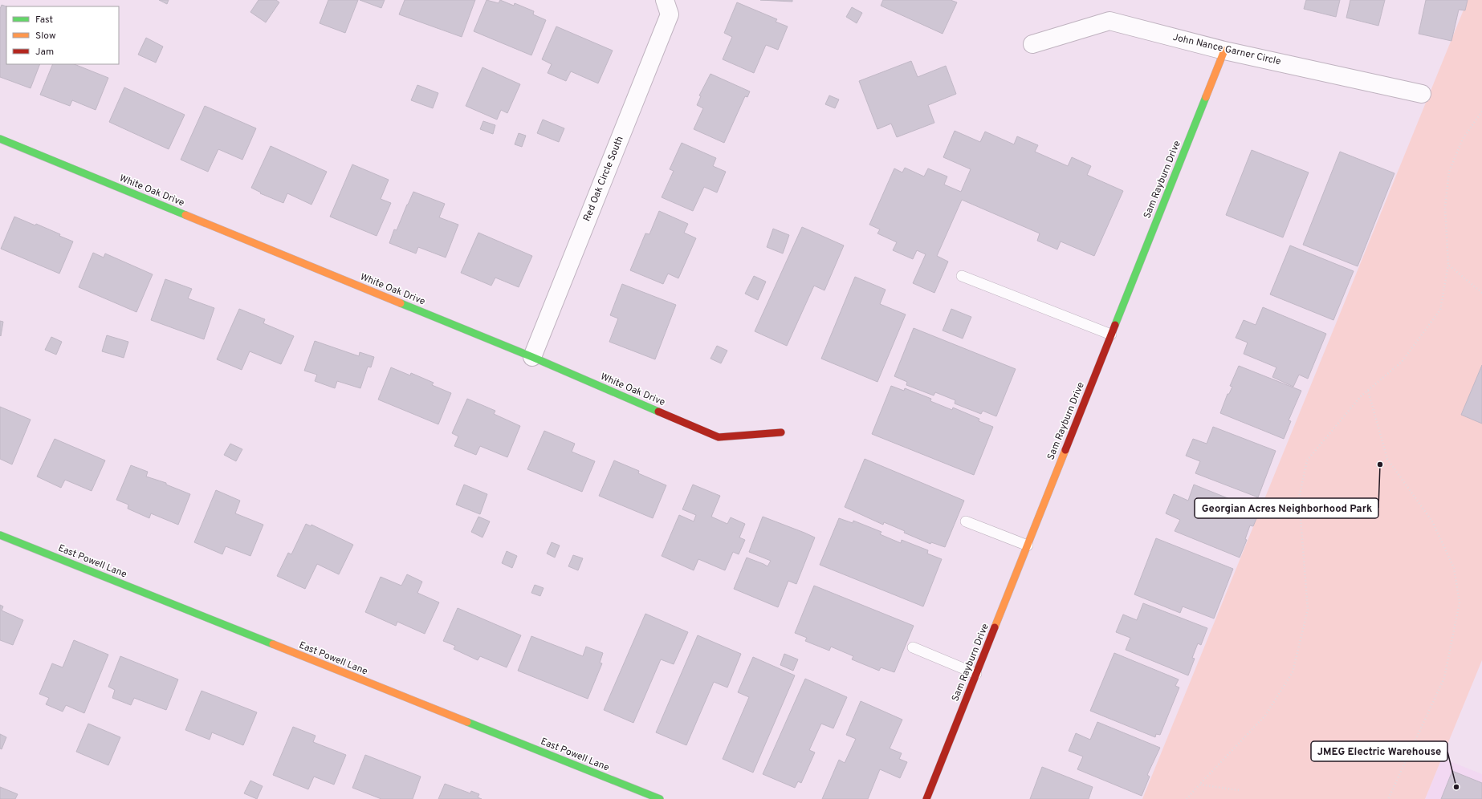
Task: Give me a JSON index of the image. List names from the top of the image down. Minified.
{"streets":{"street":["John Nance Garner Circle","Red Oak Circle South","Sam Rayburn Drive","White Oak Drive","East Powell Lane"]},"crossings":[["John Nance Garner Circle","Sam Rayburn Drive"],["Red Oak Circle South","White Oak Drive"]],"places":["Georgian Acres Neighborhood Park","JMEG Electric Warehouse"],"legend":["Fast","Slow","Jam"]}
